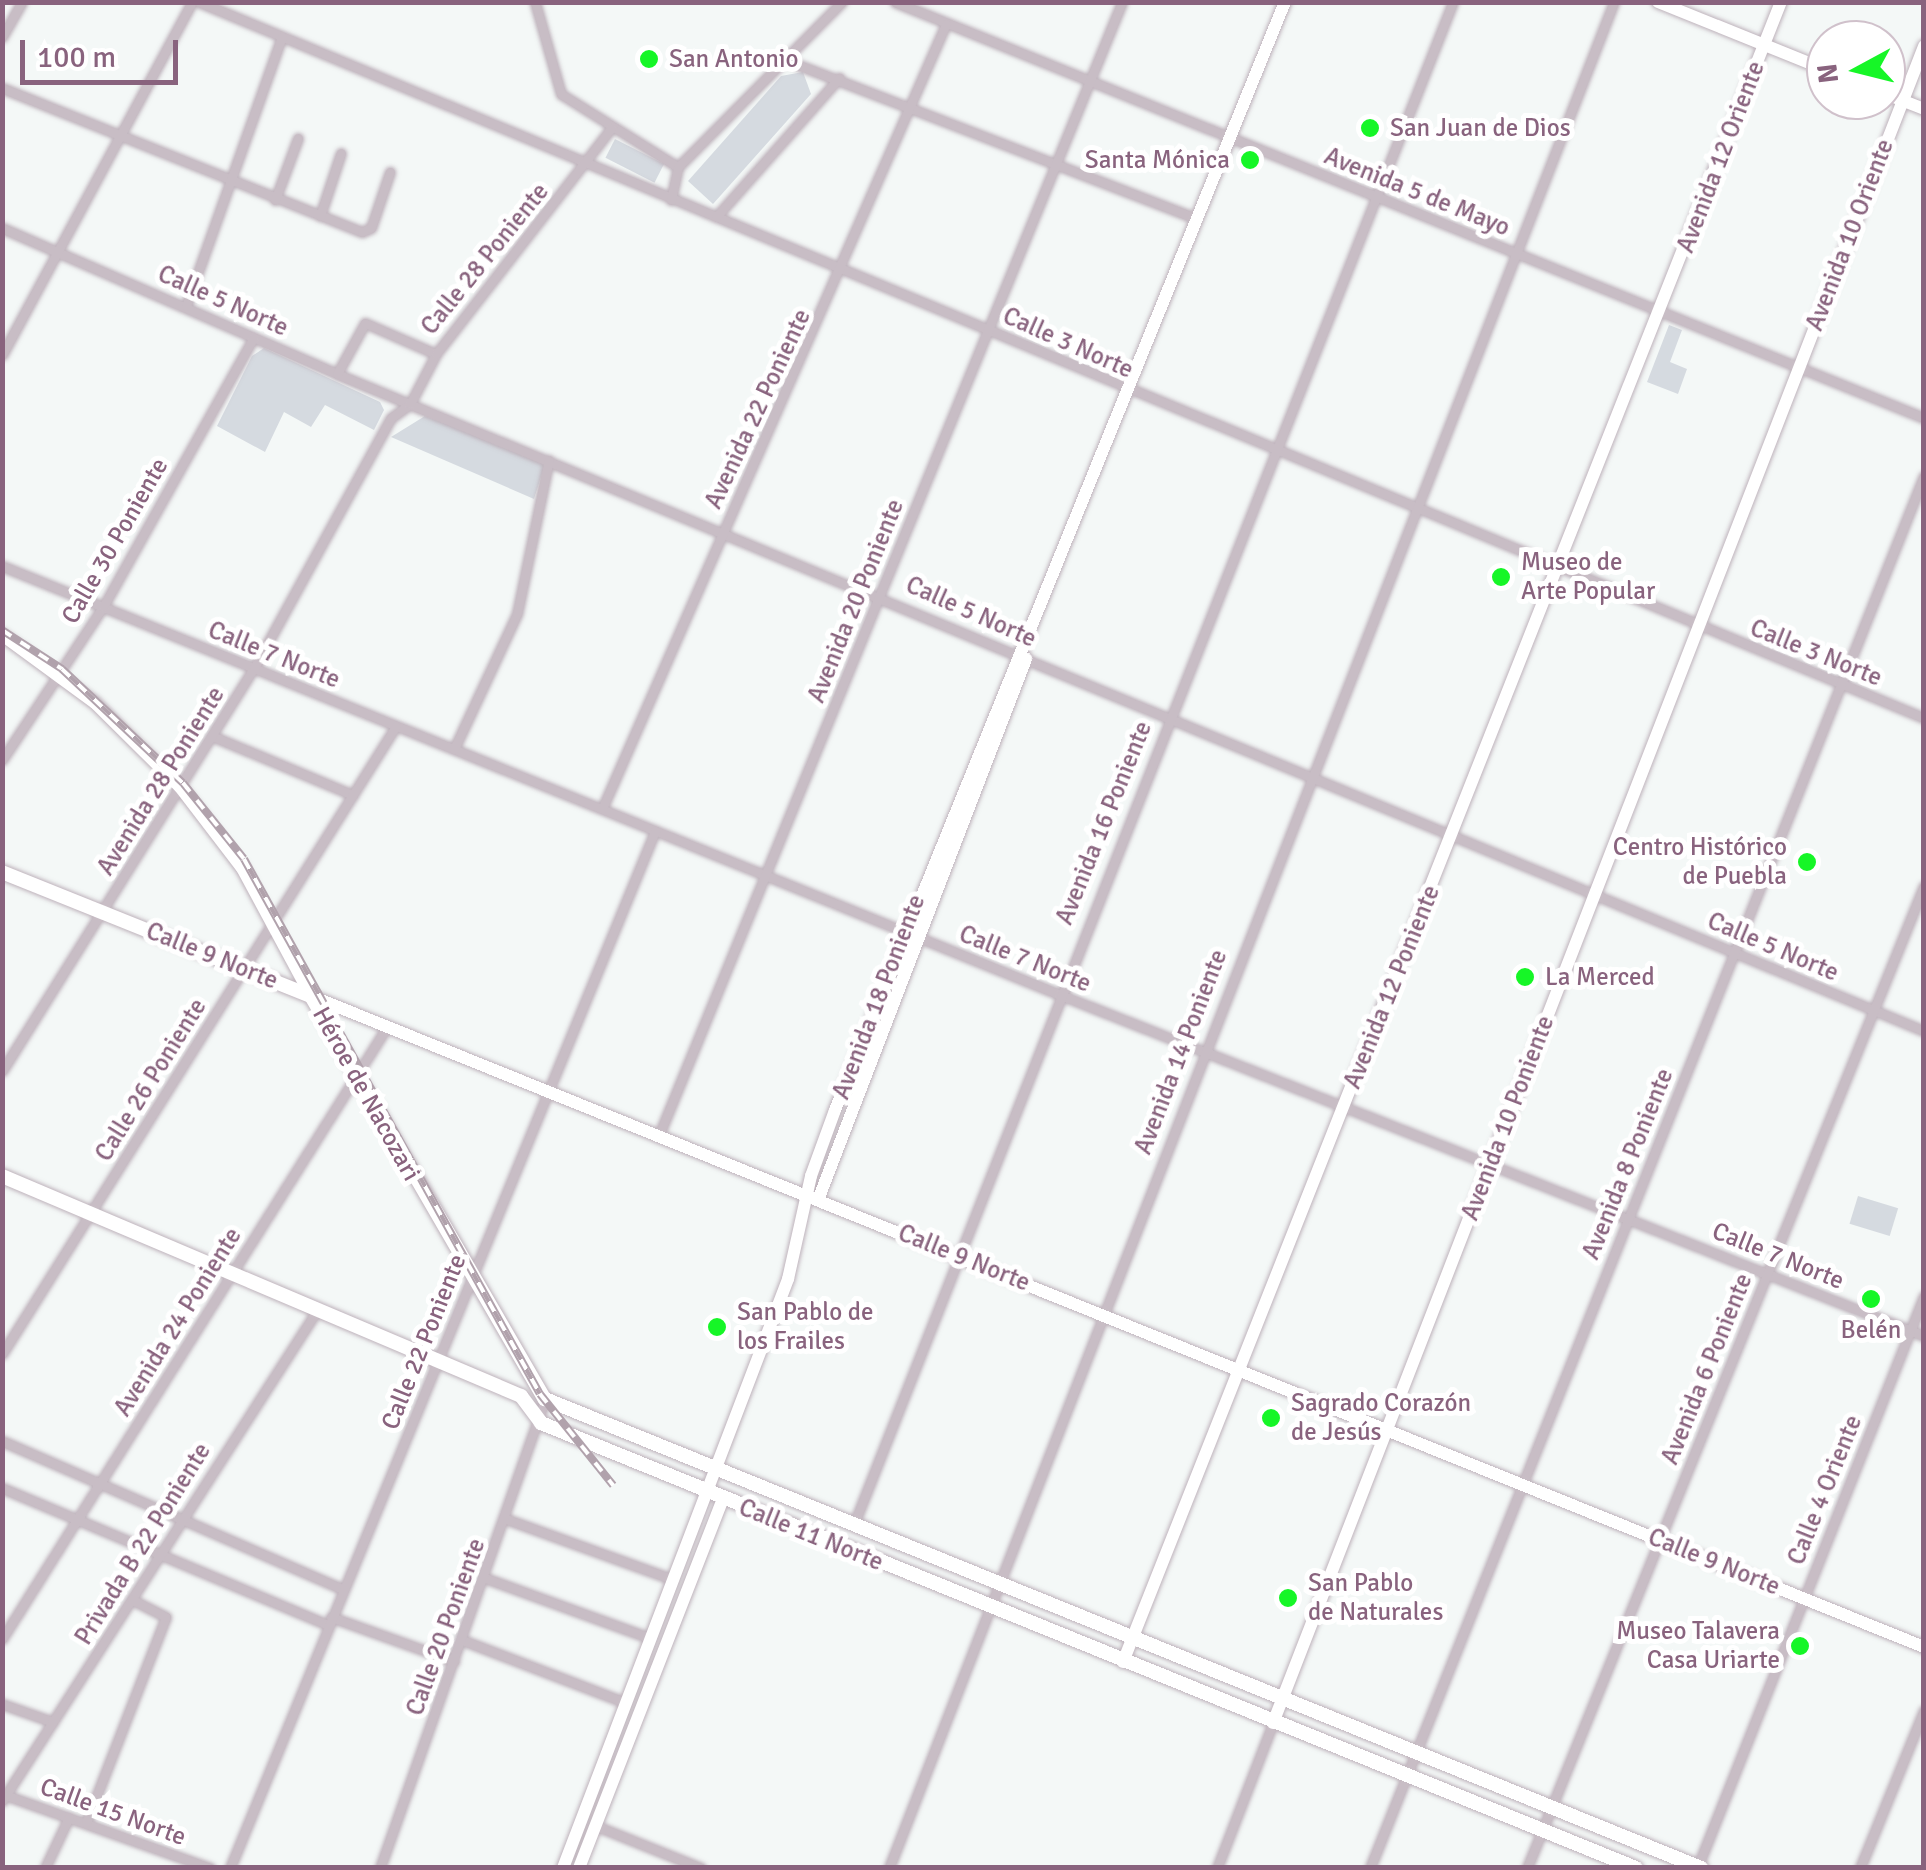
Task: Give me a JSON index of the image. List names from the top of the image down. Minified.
{"streets":{"main road":["Calle 9 Norte","Héroe de Nacozari","Calle 11 Norte"],"street":["Avenida 12 Oriente","Avenida 5 de Mayo","Avenida 10 Oriente","Calle 28 Poniente","Calle 5 Norte","Calle 3 Norte","Avenida 22 Poniente","Calle 30 Poniente","Avenida 20 Poniente","Calle 7 Norte","Avenida 28 Poniente","Avenida 16 Poniente","Avenida 12 Poniente","Avenida 18 Poniente","Avenida 14 Poniente","Calle 26 Poniente","Avenida 10 Poniente","Avenida 8 Poniente","Avenida 24 Poniente","Calle 22 Poniente","Avenida 6 Poniente","Calle 4 Oriente","Privada B 22 Poniente","Calle 20 Poniente","Calle 15 Norte"]},"crossings":[["Avenida 12 Oriente","Avenida 5 de Mayo"],["Avenida 12 Oriente","Avenida 12 Poniente"],["Avenida 5 de Mayo","Avenida 10 Oriente"],["Avenida 5 de Mayo","Avenida 22 Poniente"],["Avenida 5 de Mayo","Avenida 20 Poniente"],["Avenida 5 de Mayo","Avenida 16 Poniente"],["Avenida 5 de Mayo","Avenida 12 Poniente"],["Avenida 5 de Mayo","Avenida 18 Poniente"],["Avenida 5 de Mayo","Avenida 14 Poniente"],["Avenida 5 de Mayo","Avenida 10 Poniente"],["Avenida 10 Oriente","Avenida 10 Poniente"],["Calle 28 Poniente","Calle 5 Norte"],["Calle 28 Poniente","Calle 3 Norte"],["Calle 28 Poniente","Avenida 28 Poniente"],["Calle 5 Norte","Avenida 22 Poniente"],["Calle 5 Norte","Calle 30 Poniente"],["Calle 5 Norte","Avenida 20 Poniente"],["Calle 5 Norte","Avenida 28 Poniente"],["Calle 5 Norte","Avenida 16 Poniente"],["Calle 5 Norte","Avenida 12 Poniente"],["Calle 5 Norte","Avenida 18 Poniente"],["Calle 5 Norte","Avenida 14 Poniente"],["Calle 5 Norte","Avenida 10 Poniente"],["Calle 5 Norte","Avenida 8 Poniente"],["Calle 5 Norte","Avenida 6 Poniente"],["Calle 3 Norte","Avenida 22 Poniente"],["Calle 3 Norte","Avenida 20 Poniente"],["Calle 3 Norte","Avenida 16 Poniente"],["Calle 3 Norte","Avenida 12 Poniente"],["Calle 3 Norte","Avenida 18 Poniente"],["Calle 3 Norte","Avenida 14 Poniente"],["Calle 3 Norte","Avenida 10 Poniente"],["Calle 3 Norte","Avenida 8 Poniente"],["Avenida 22 Poniente","Calle 7 Norte"],["Calle 30 Poniente","Calle 7 Norte"],["Calle 30 Poniente","Héroe de Nacozari"],["Avenida 20 Poniente","Calle 7 Norte"],["Avenida 20 Poniente","Calle 9 Norte"],["Calle 7 Norte","Avenida 28 Poniente"],["Calle 7 Norte","Avenida 16 Poniente"],["Calle 7 Norte","Avenida 12 Poniente"],["Calle 7 Norte","Avenida 18 Poniente"],["Calle 7 Norte","Avenida 14 Poniente"],["Calle 7 Norte","Calle 26 Poniente"],["Calle 7 Norte","Avenida 10 Poniente"],["Calle 7 Norte","Avenida 8 Poniente"],["Calle 7 Norte","Calle 22 Poniente"],["Calle 7 Norte","Avenida 6 Poniente"],["Calle 7 Norte","Calle 4 Oriente"],["Avenida 28 Poniente","Calle 9 Norte"],["Avenida 28 Poniente","Héroe de Nacozari"],["Avenida 16 Poniente","Calle 9 Norte"],["Avenida 16 Poniente","Calle 11 Norte"],["Calle 9 Norte","Avenida 12 Poniente"],["Calle 9 Norte","Avenida 18 Poniente"],["Calle 9 Norte","Avenida 14 Poniente"],["Calle 9 Norte","Calle 26 Poniente"],["Calle 9 Norte","Héroe de Nacozari"],["Calle 9 Norte","Avenida 10 Poniente"],["Calle 9 Norte","Avenida 8 Poniente"],["Calle 9 Norte","Avenida 24 Poniente"],["Calle 9 Norte","Calle 22 Poniente"],["Calle 9 Norte","Avenida 6 Poniente"],["Calle 9 Norte","Calle 4 Oriente"],["Avenida 12 Poniente","Calle 11 Norte"],["Avenida 18 Poniente","Calle 11 Norte"],["Avenida 14 Poniente","Calle 11 Norte"],["Calle 26 Poniente","Héroe de Nacozari"],["Calle 26 Poniente","Calle 11 Norte"],["Héroe de Nacozari","Avenida 24 Poniente"],["Héroe de Nacozari","Calle 22 Poniente"],["Héroe de Nacozari","Calle 11 Norte"],["Héroe de Nacozari","Calle 20 Poniente"],["Avenida 10 Poniente","Calle 11 Norte"],["Avenida 8 Poniente","Calle 11 Norte"],["Avenida 24 Poniente","Calle 11 Norte"],["Calle 22 Poniente","Calle 11 Norte"],["Avenida 6 Poniente","Calle 11 Norte"],["Calle 4 Oriente","Calle 11 Norte"],["Calle 11 Norte","Privada B 22 Poniente"],["Calle 11 Norte","Calle 20 Poniente"],["Privada B 22 Poniente","Calle 15 Norte"]],"places":["San Antonio","San Juan de Dios","Santa Mónica","Museo de Arte Popular","Centro Histórico de Puebla","La Merced","Belén","San Pablo de los Frailes","Sagrado Corazón de Jesús","San Pablo de Naturales","Museo Talavera Casa Uriarte"],"scale_bar":"100 m","north":"left"}
